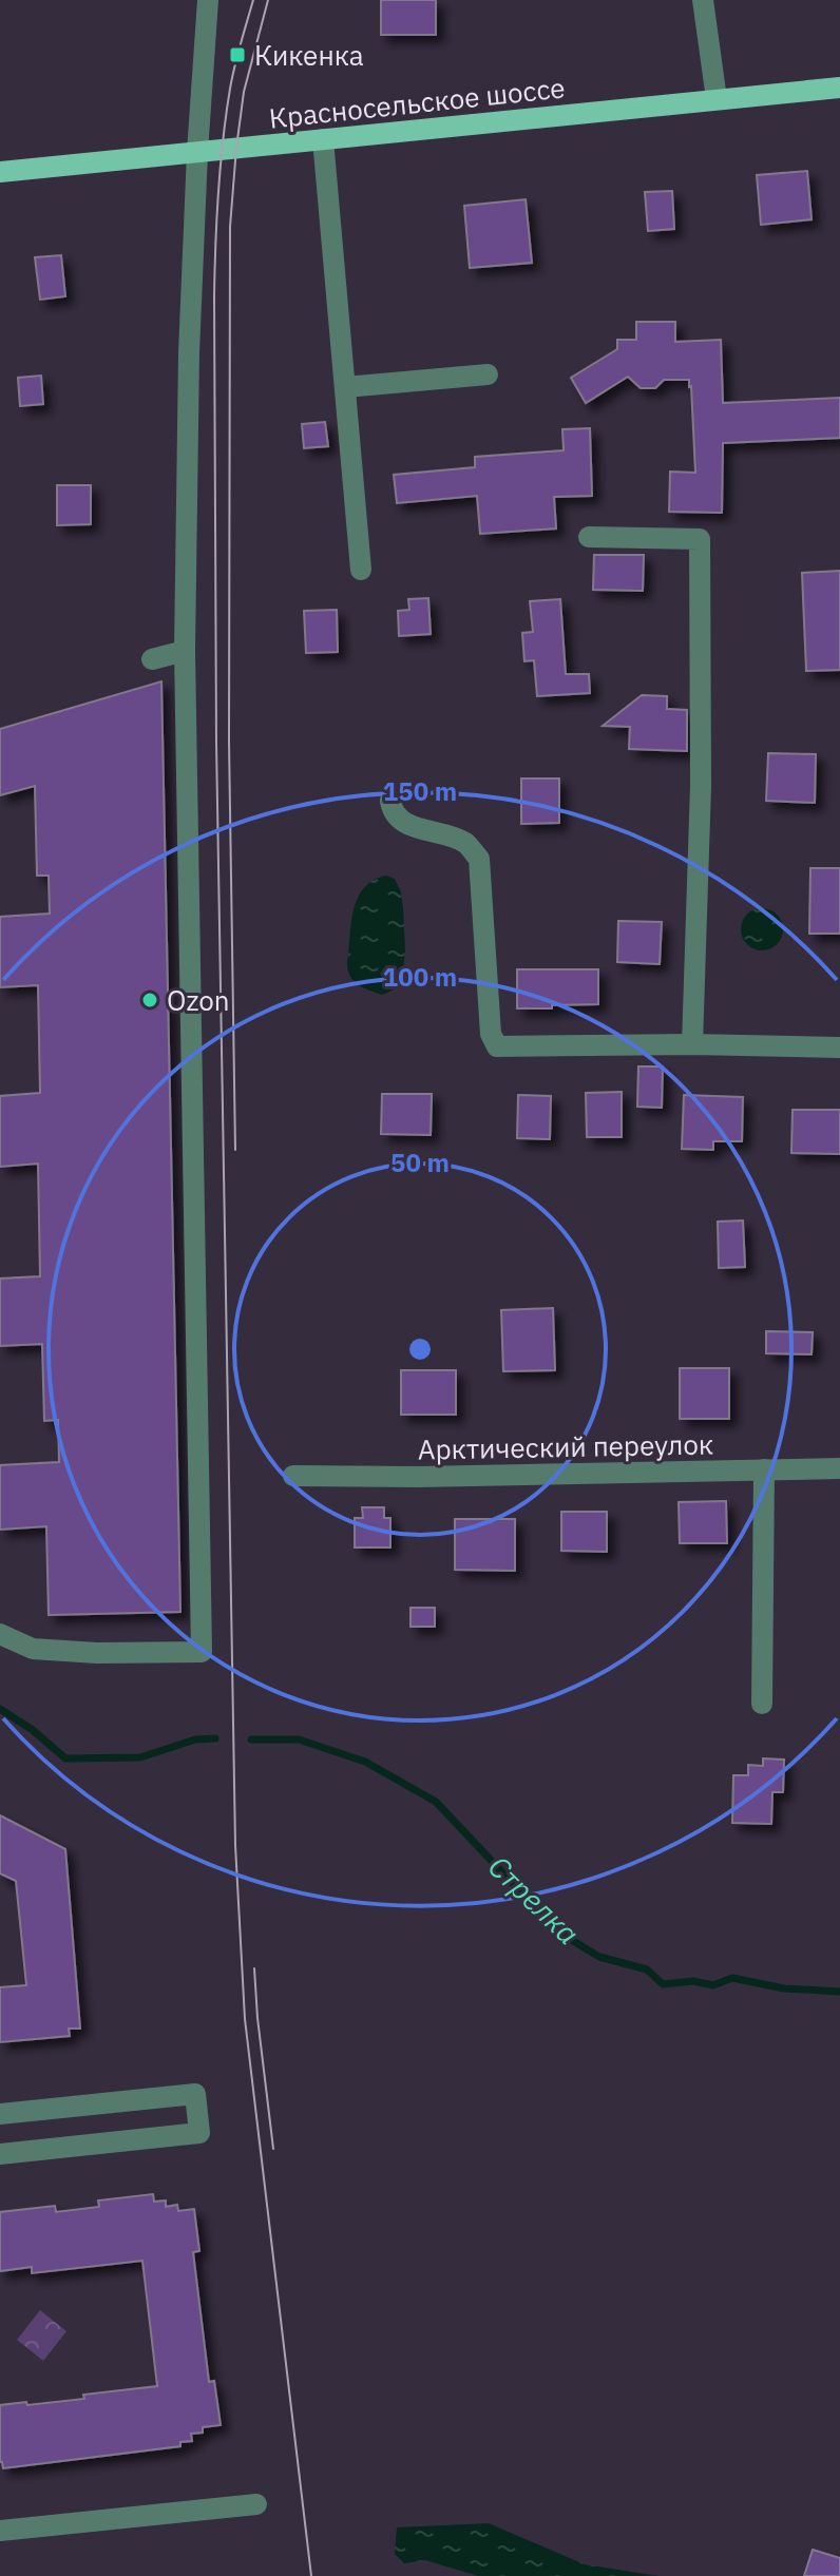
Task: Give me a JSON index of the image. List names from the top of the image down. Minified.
{"streets":{"main road":["Красносельское шоссе"],"street":["Арктический переулок"]},"water":["Стрелка"],"places":{"transit":["Кикенка"],"other":["Ozon"]},"rings":["150 m","100 m","50 m"]}
